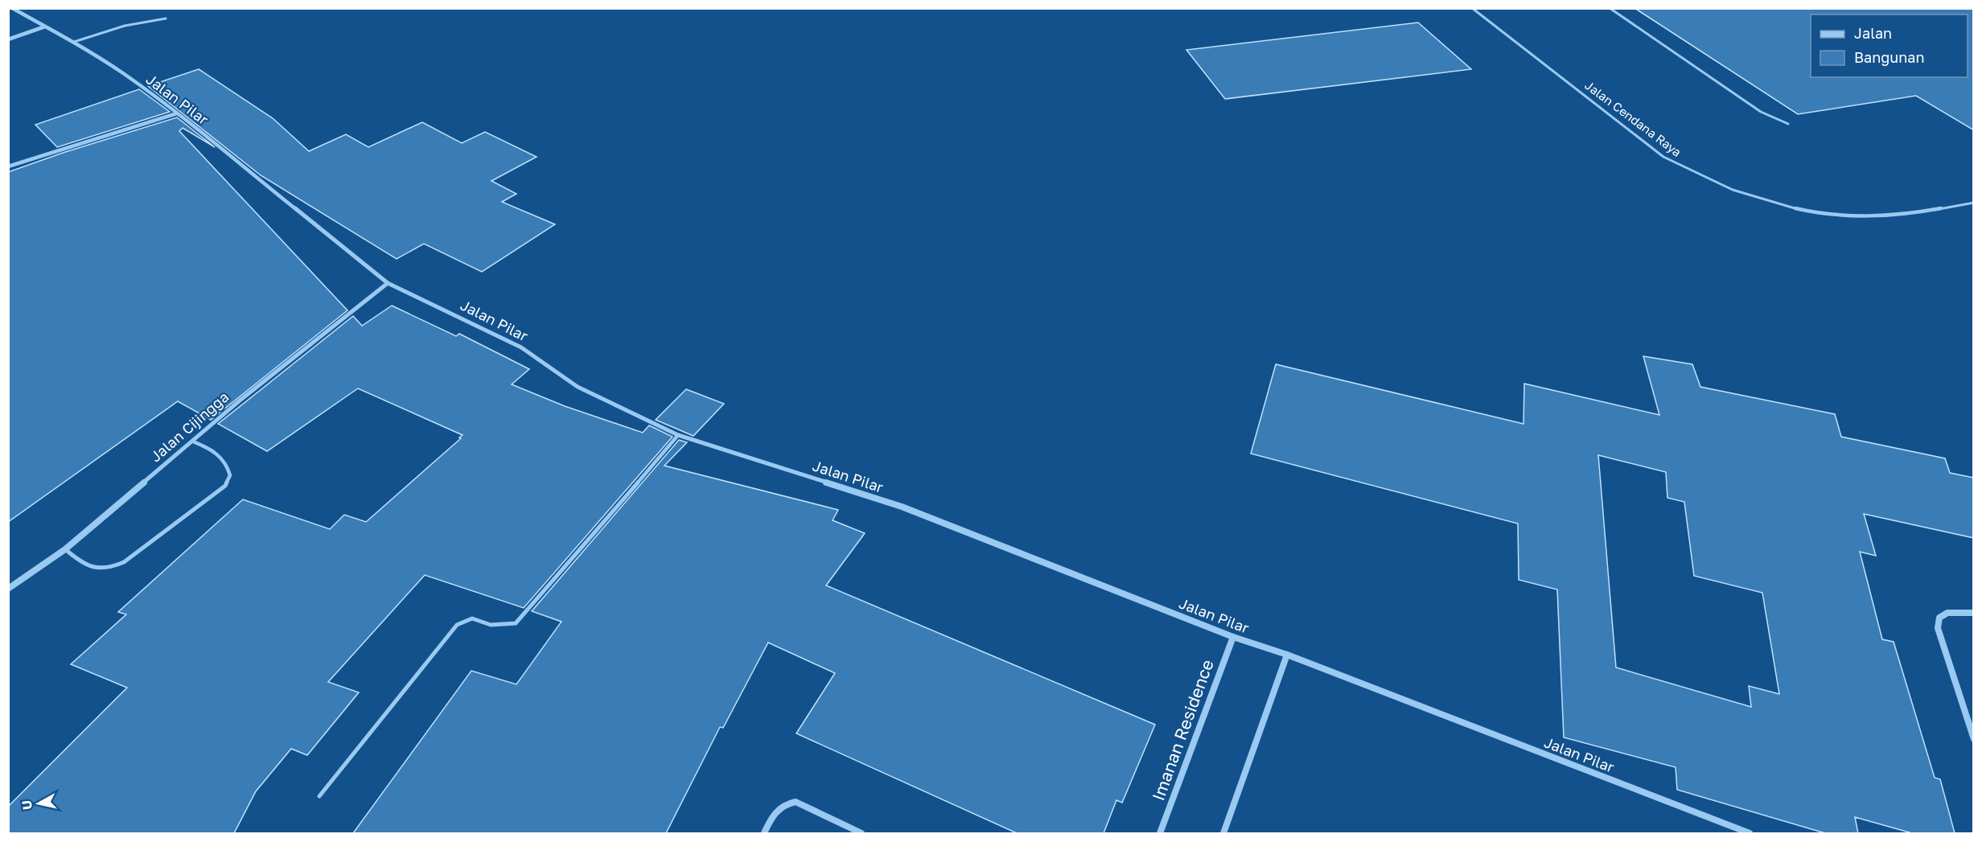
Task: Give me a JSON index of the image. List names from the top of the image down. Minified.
{"streets":{"street":["Jalan Pilar","Jalan Cijingga","Imanan Residence"],"lane":["Jalan Cendana Raya"]},"crossings":[["Jalan Pilar","Jalan Cijingga"],["Jalan Pilar","Imanan Residence"]],"legend":["Jalan","Bangunan"],"north":"left"}
